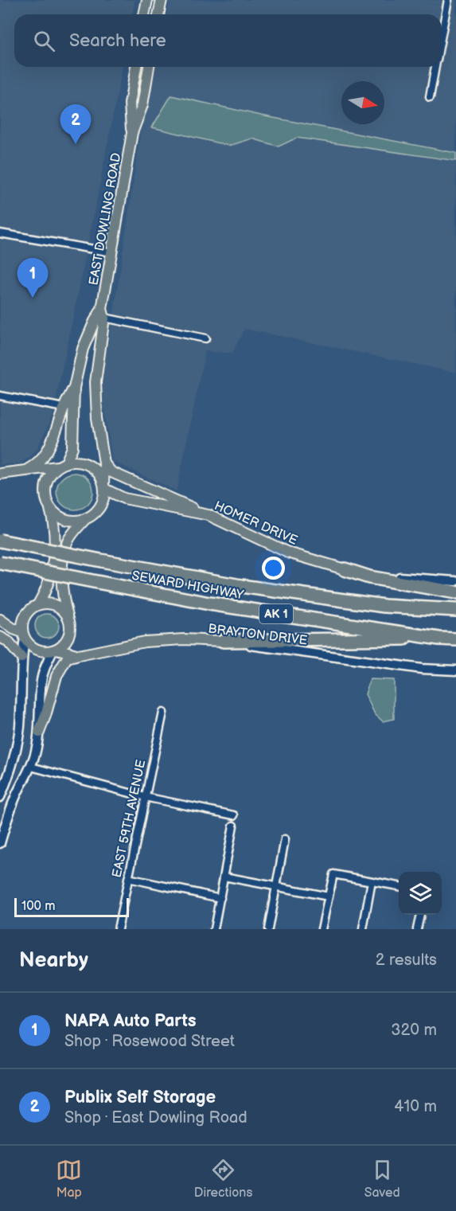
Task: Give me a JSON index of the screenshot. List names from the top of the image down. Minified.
{"streets":{"highway":["SEWARD HIGHWAY","AK 1"],"main road":["EAST DOWLING ROAD","HOMER DRIVE","BRAYTON DRIVE"],"street":["EAST 59TH AVENUE"]},"crossings":[["EAST DOWLING ROAD","HOMER DRIVE"]],"scale_bar":"100 m","north":"right","page":{"search":"Search here","pins":["2","1"],"scale":"100 m","heading":["Nearby","2 results"],"list":[{"mark":"1","name":"NAPA Auto Parts","note":"Shop · Rosewood Street","value":"320 m"},{"mark":"2","name":"Publix Self Storage","note":"Shop · East Dowling Road","value":"410 m"}],"nav":["Map","Directions","Saved"]}}
